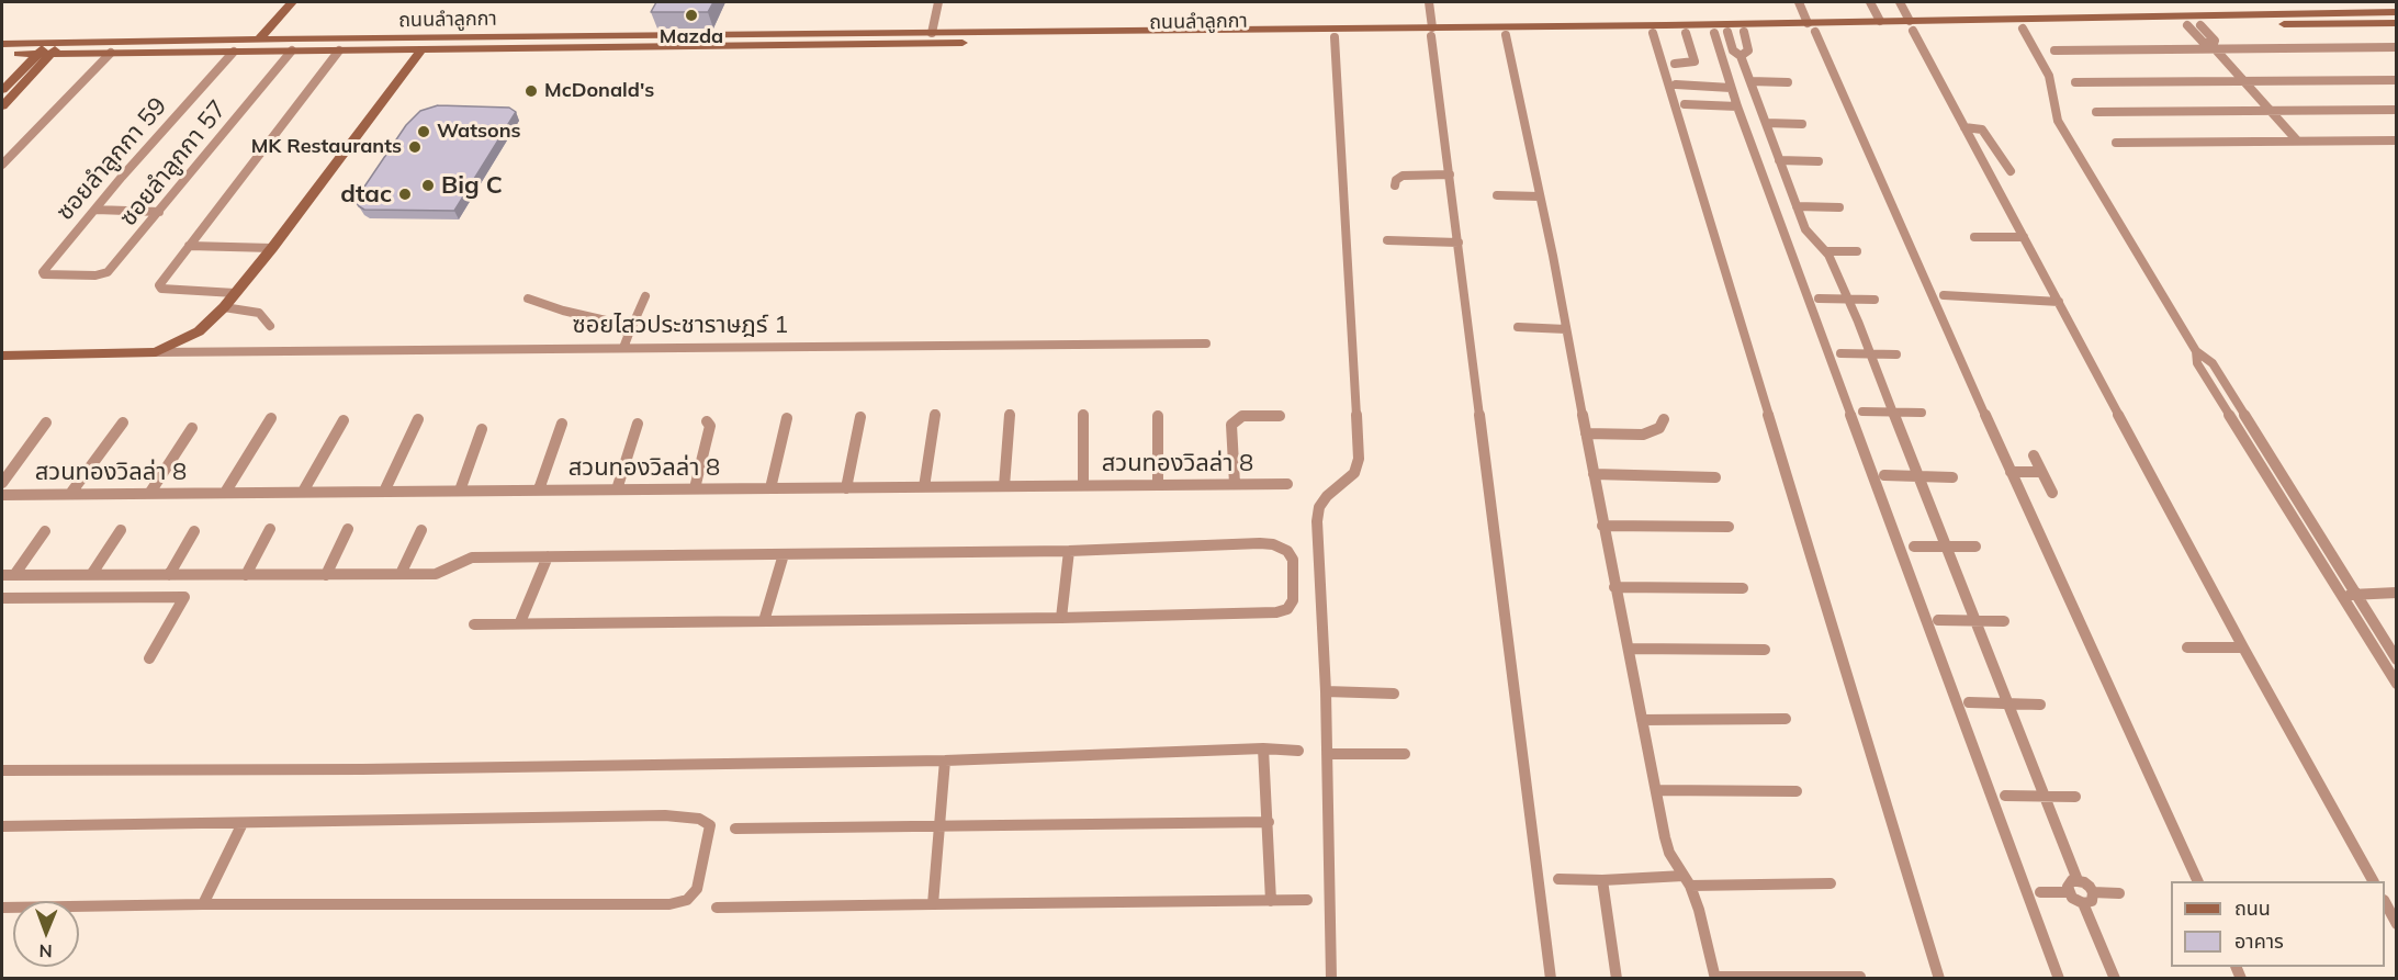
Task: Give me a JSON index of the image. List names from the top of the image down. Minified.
{"streets":{"main road":["ถนนลำลูกกา","ซอยไสวประชาราษฎร์ 1"],"street":["ซอยลำลูกกา 59","ซอยลำลูกกา 57","สวนทองวิลล่า 8"]},"crossings":[["ถนนลำลูกกา","ซอยลำลูกกา 59"],["ถนนลำลูกกา","ซอยลำลูกกา 57"],["ถนนลำลูกกา","ซอยไสวประชาราษฎร์ 1"],["ซอยลำลูกกา 59","ซอยลำลูกกา 57"]],"places":["Mazda","McDonald's","Watsons","MK Restaurants","Big C","dtac"],"legend":["ถนน","อาคาร"],"north":"bottom"}
